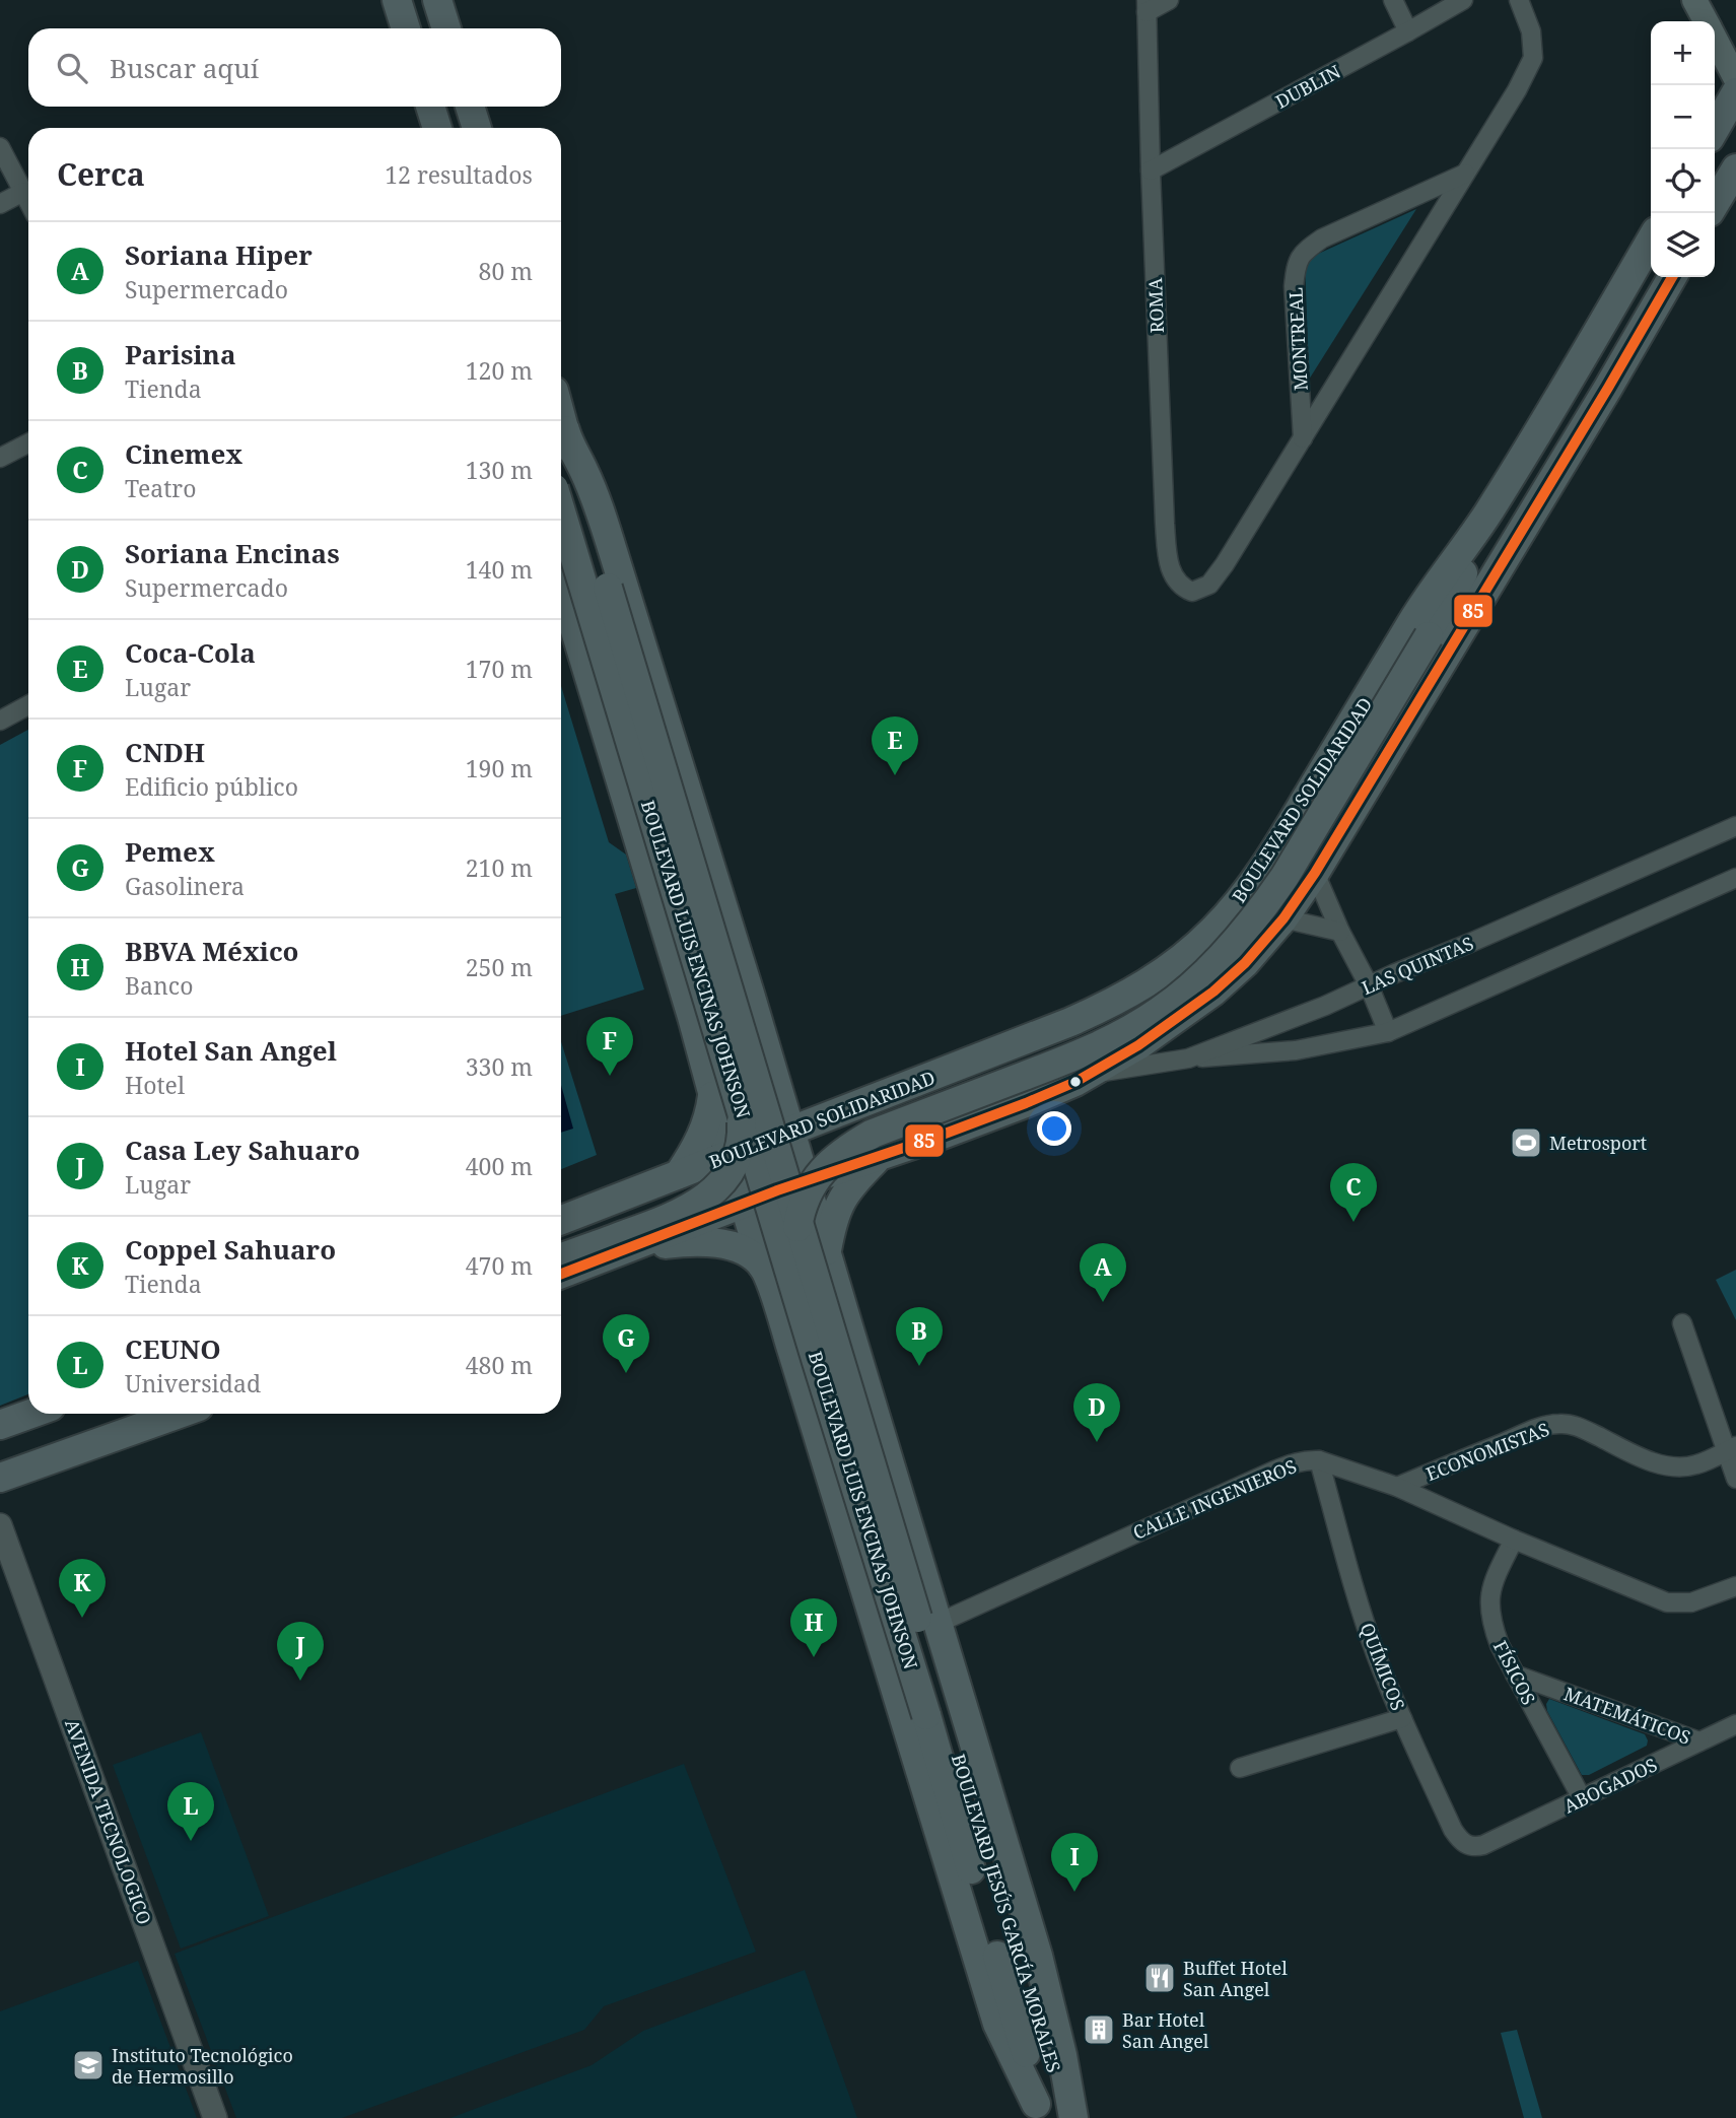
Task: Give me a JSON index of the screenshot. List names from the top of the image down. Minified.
{"streets":{"main road":["BOULEVARD SOLIDARIDAD","BOULEVARD LUIS ENCINAS JOHNSON","BOULEVARD JESÚS GARCÍA MORALES"],"street":["DUBLIN","ROMA","MONTREAL","LAS QUINTAS","ECONOMISTAS","CALLE INGENIEROS","QUÍMICOS","FÍSICOS","MATEMÁTICOS","ABOGADOS","AVENIDA TECNOLOGICO"]},"crossings":[["DUBLIN","ROMA"],["ROMA","MONTREAL"],["BOULEVARD LUIS ENCINAS JOHNSON","BOULEVARD JESÚS GARCÍA MORALES"],["ECONOMISTAS","CALLE INGENIEROS"],["CALLE INGENIEROS","QUÍMICOS"],["CALLE INGENIEROS","FÍSICOS"],["QUÍMICOS","ABOGADOS"],["FÍSICOS","MATEMÁTICOS"],["FÍSICOS","ABOGADOS"],["MATEMÁTICOS","ABOGADOS"]],"places":{"sports":["Metrosport"],"restaurant":["Buffet Hotel San Angel"],"building":["Bar Hotel San Angel"],"school or university":["Instituto Tecnológico de Hermosillo"]},"lines":["transit line 85"],"page":{"map_buttons":["+","−"],"search":"Buscar aquí","heading":["Cerca","12 resultados"],"list":[{"mark":"A","name":"Soriana Hiper","note":"Supermercado","value":"80 m"},{"mark":"B","name":"Parisina","note":"Tienda","value":"120 m"},{"mark":"C","name":"Cinemex","note":"Teatro","value":"130 m"},{"mark":"D","name":"Soriana Encinas","note":"Supermercado","value":"140 m"},{"mark":"E","name":"Coca-Cola","note":"Lugar","value":"170 m"},{"mark":"F","name":"CNDH","note":"Edificio público","value":"190 m"},{"mark":"G","name":"Pemex","note":"Gasolinera","value":"210 m"},{"mark":"H","name":"BBVA México","note":"Banco","value":"250 m"},{"mark":"I","name":"Hotel San Angel","note":"Hotel","value":"330 m"},{"mark":"J","name":"Casa Ley Sahuaro","note":"Lugar","value":"400 m"},{"mark":"K","name":"Coppel Sahuaro","note":"Tienda","value":"470 m"},{"mark":"L","name":"CEUNO","note":"Universidad","value":"480 m"}],"pins":["E","F","C","A","B","G","D","K","H","J","L","I"]}}
